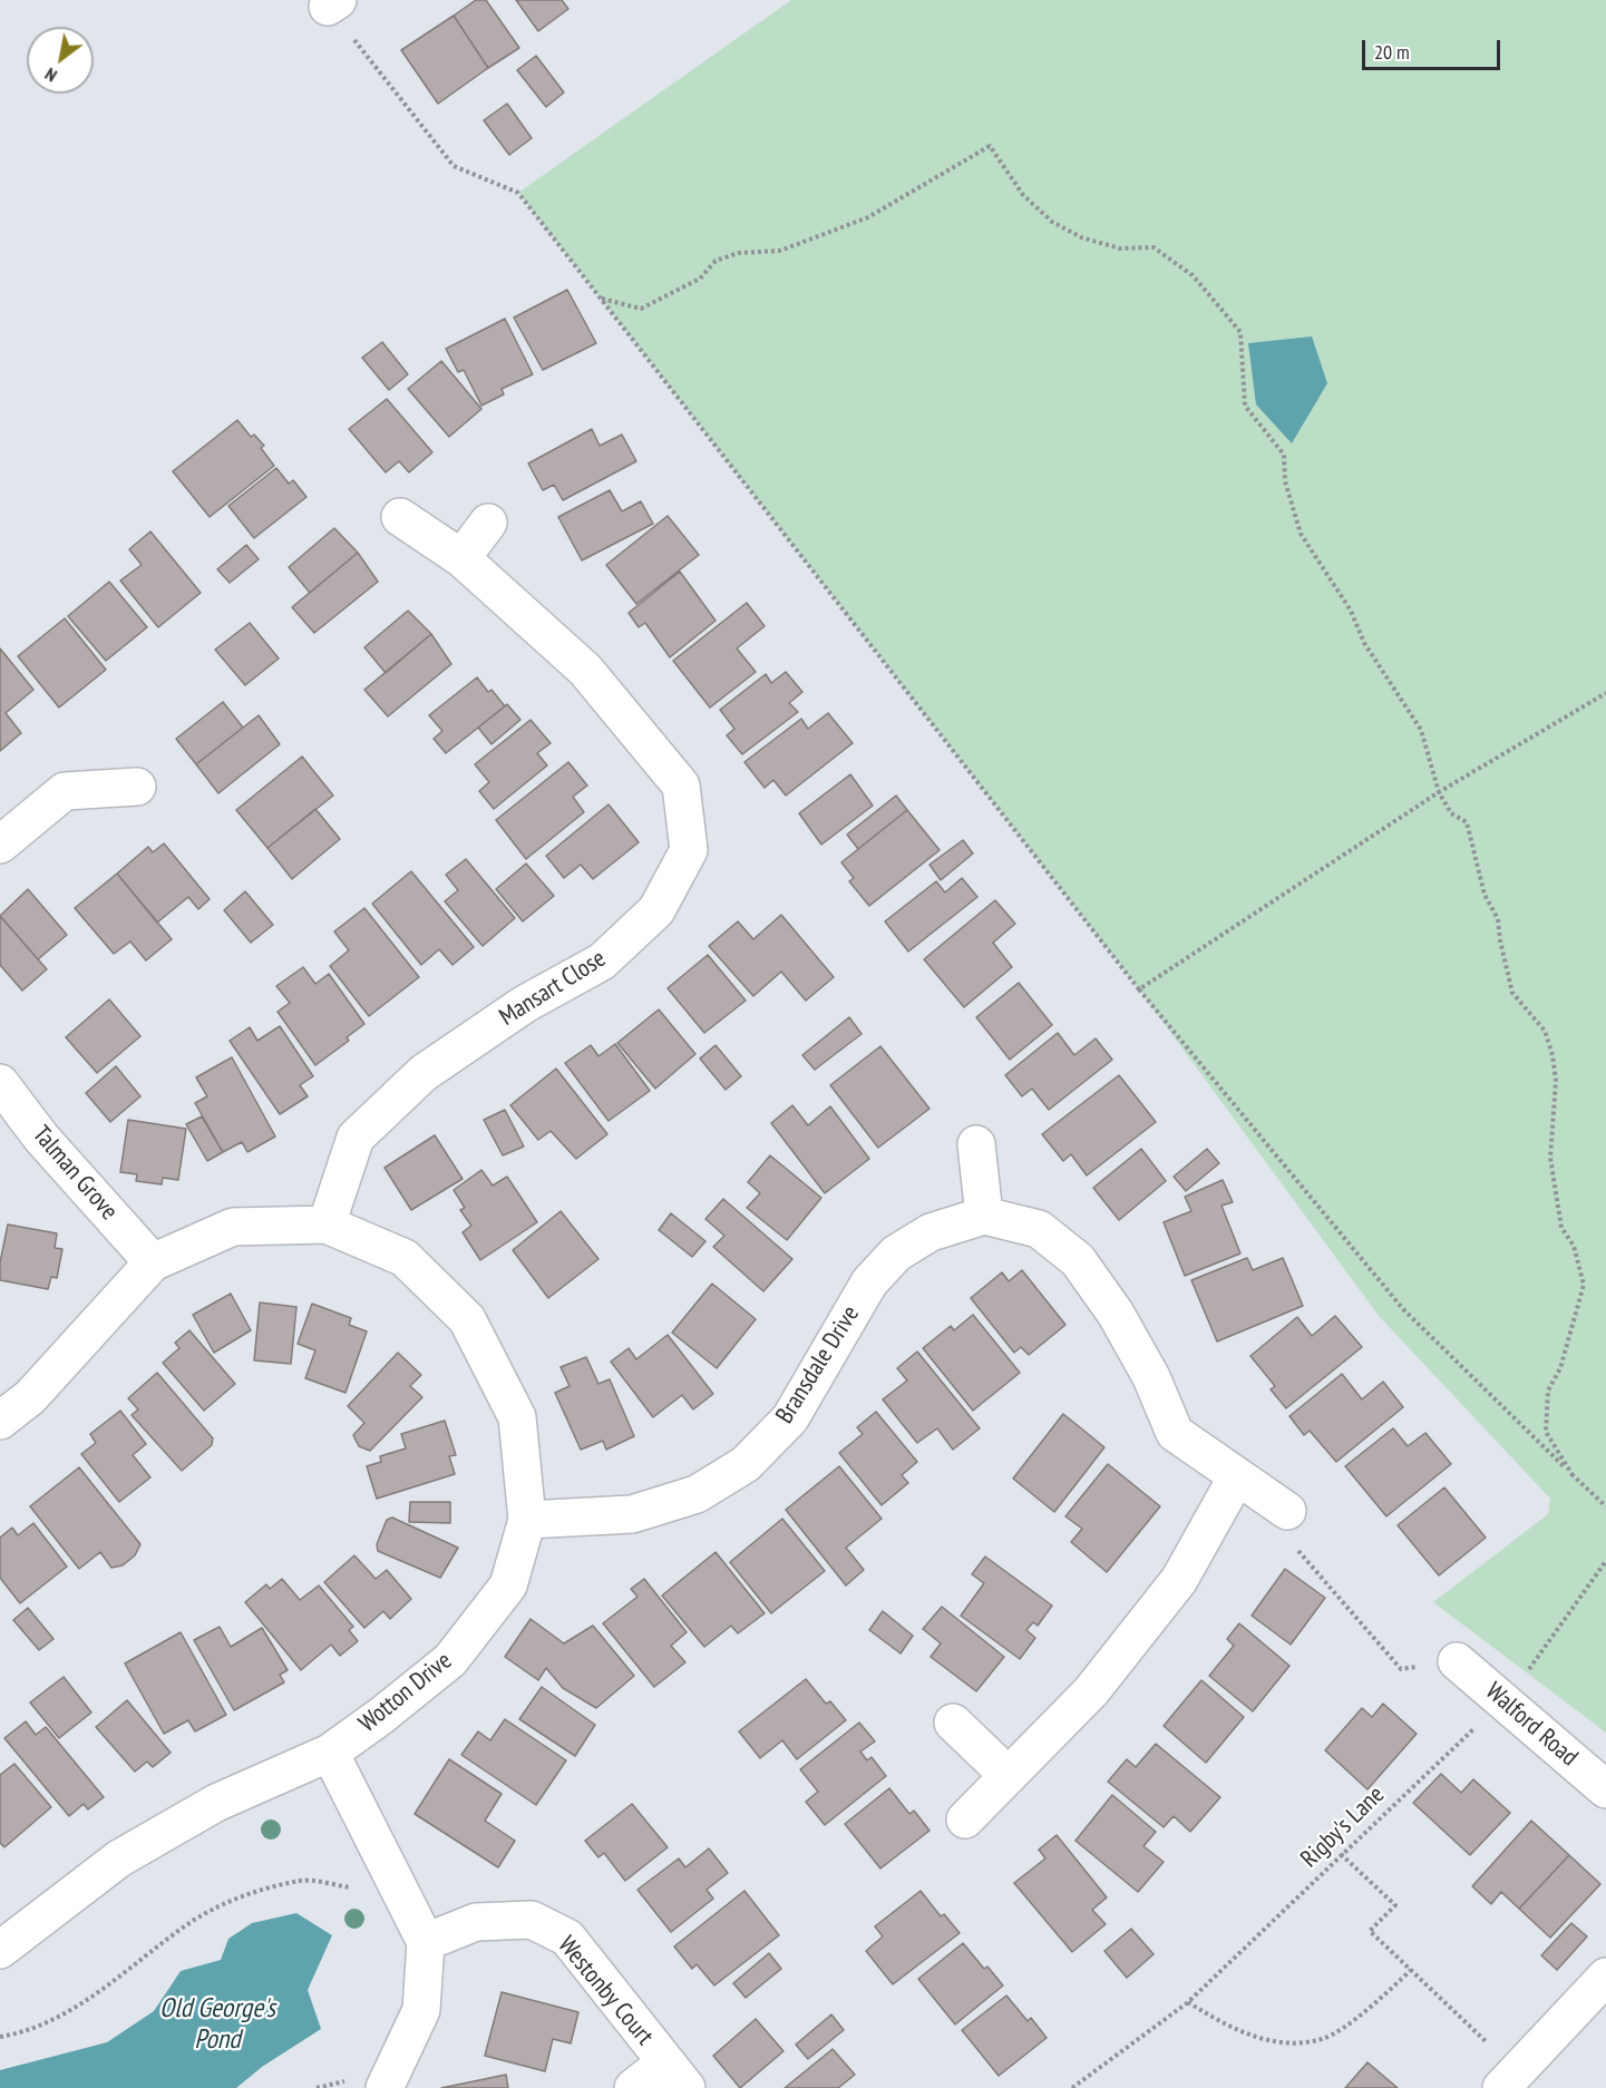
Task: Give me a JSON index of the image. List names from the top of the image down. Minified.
{"streets":{"street":["Mansart Close","Talman Grove","Bransdale Drive","Wotton Drive","Walford Road","Westonby Court"],"path":["Rigby's Lane"]},"crossings":[["Mansart Close","Wotton Drive"],["Talman Grove","Wotton Drive"],["Bransdale Drive","Wotton Drive"],["Walford Road","Rigby's Lane"]],"water":["Old George's Pond"],"scale_bar":"20 m","north":"bottom left"}
